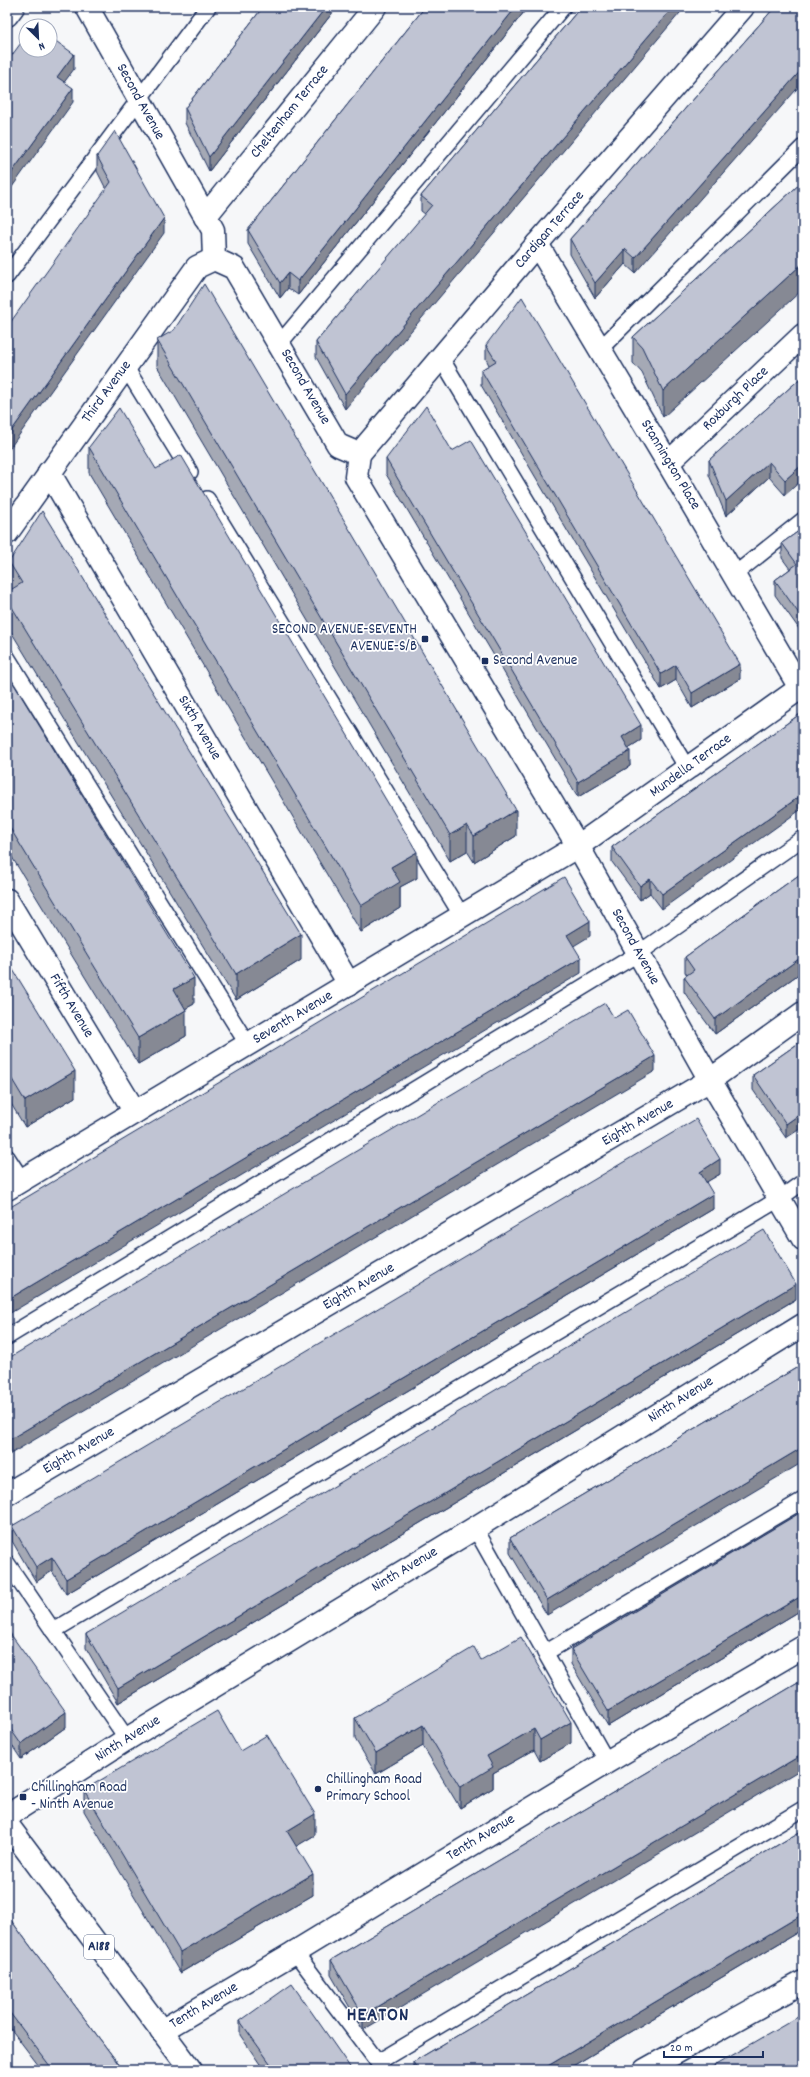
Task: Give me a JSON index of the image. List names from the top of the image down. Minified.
{"streets":{"street":["Second Avenue","Cheltenham Terrace","Cardigan Terrace","Third Avenue","Roxburgh Place","Stannington Place","Sixth Avenue","Mundella Terrace","Fifth Avenue","Seventh Avenue","Eighth Avenue","Ninth Avenue","Tenth Avenue","A188"]},"crossings":[["Second Avenue","Cheltenham Terrace"],["Second Avenue","Cardigan Terrace"],["Second Avenue","Third Avenue"],["Second Avenue","Mundella Terrace"],["Second Avenue","Seventh Avenue"],["Second Avenue","Eighth Avenue"],["Cardigan Terrace","Stannington Place"],["Third Avenue","Sixth Avenue"],["Roxburgh Place","Stannington Place"],["Stannington Place","Mundella Terrace"],["Sixth Avenue","Seventh Avenue"],["Mundella Terrace","Seventh Avenue"],["Fifth Avenue","Seventh Avenue"],["Tenth Avenue","A188"]],"districts":["HEATON"],"places":{"transit":["SECOND AVENUE-SEVENTH AVENUE-S/B","Second Avenue","Chillingham Road - Ninth Avenue"],"other":["Chillingham Road Primary School"]},"scale_bar":"20 m","north":"bottom right"}
